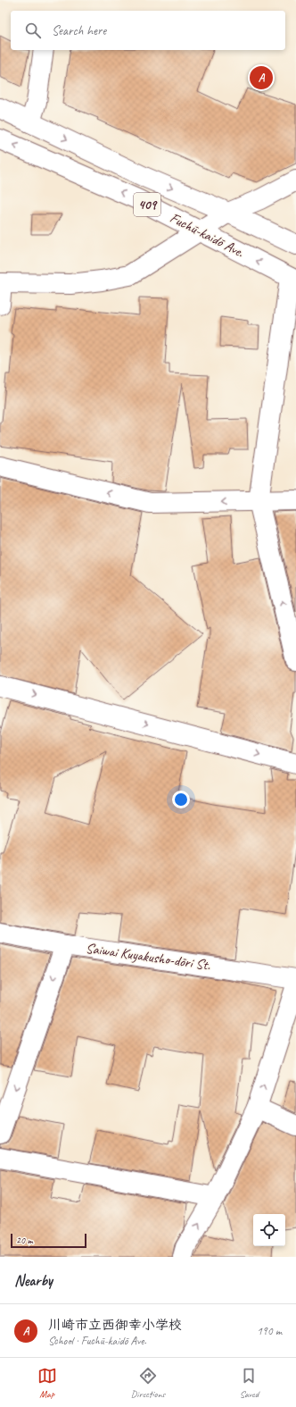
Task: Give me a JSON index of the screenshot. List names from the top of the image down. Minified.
{"streets":{"main road":["409","Fuchū-kaidō Ave.","Saiwai Kuyakusho-dōri St."]},"scale_bar":"20 m","page":{"search":"Search here","pins":"A","scale":"20 m","heading":"Nearby","list":[{"mark":"A","name":"川崎市立西御幸小学校","note":"School · Fuchū-kaidō Ave.","value":"190 m"}],"nav":["Map","Directions","Saved"]}}
